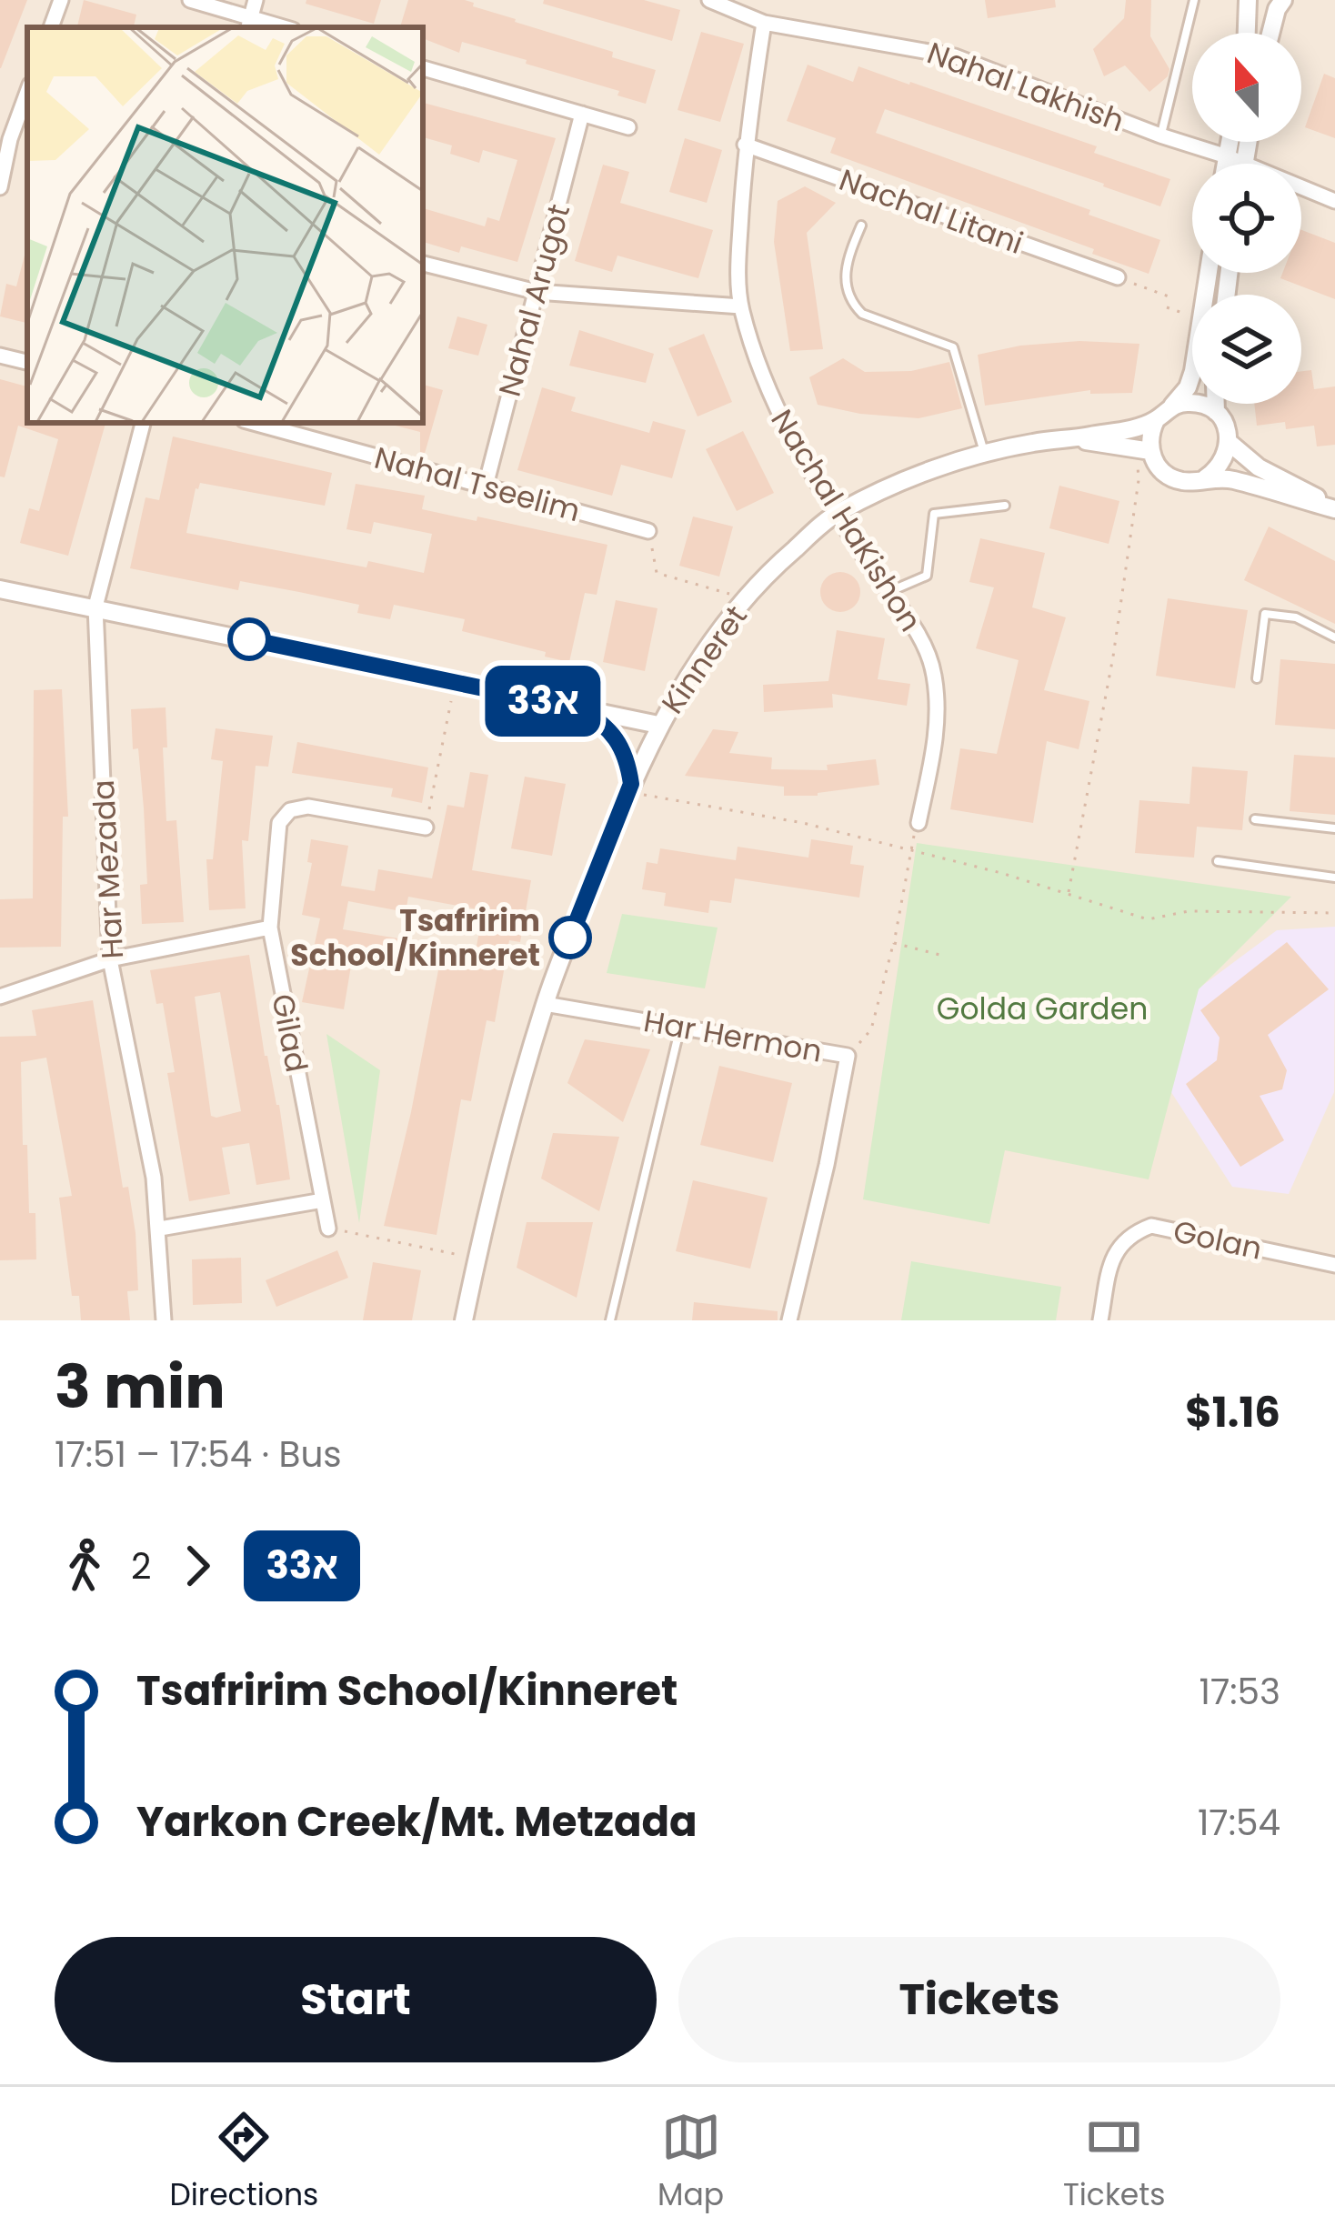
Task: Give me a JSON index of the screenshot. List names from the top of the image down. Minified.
{"streets":{"street":["Nahal Lakhish","Nachal Litani","Nahal Arugot","Nahal Tseelim","Nachal HaKishon","Kinneret","Har Mezada","Gilad","Har Hermon","Golan"]},"crossings":[["Nahal Lakhish","Nachal HaKishon"],["Nachal Litani","Nachal HaKishon"],["Nahal Arugot","Nahal Tseelim"],["Nachal HaKishon","Kinneret"],["Kinneret","Har Hermon"]],"parks":["Golda Garden"],"places":["Tsafririm School/Kinneret"],"lines":["bus line 33א"],"north":"top","page":{"on_map":"33א","heading":["3 min","17:51 – 17:54 · Bus","$1.16"],"legs":["2","33א"],"list":[{"name":"Tsafririm School/Kinneret","value":"17:53"},{"name":"Yarkon Creek/Mt. Metzada","value":"17:54"}],"buttons":["Start","Tickets"],"tabs":["Directions","Map","Tickets"]}}
